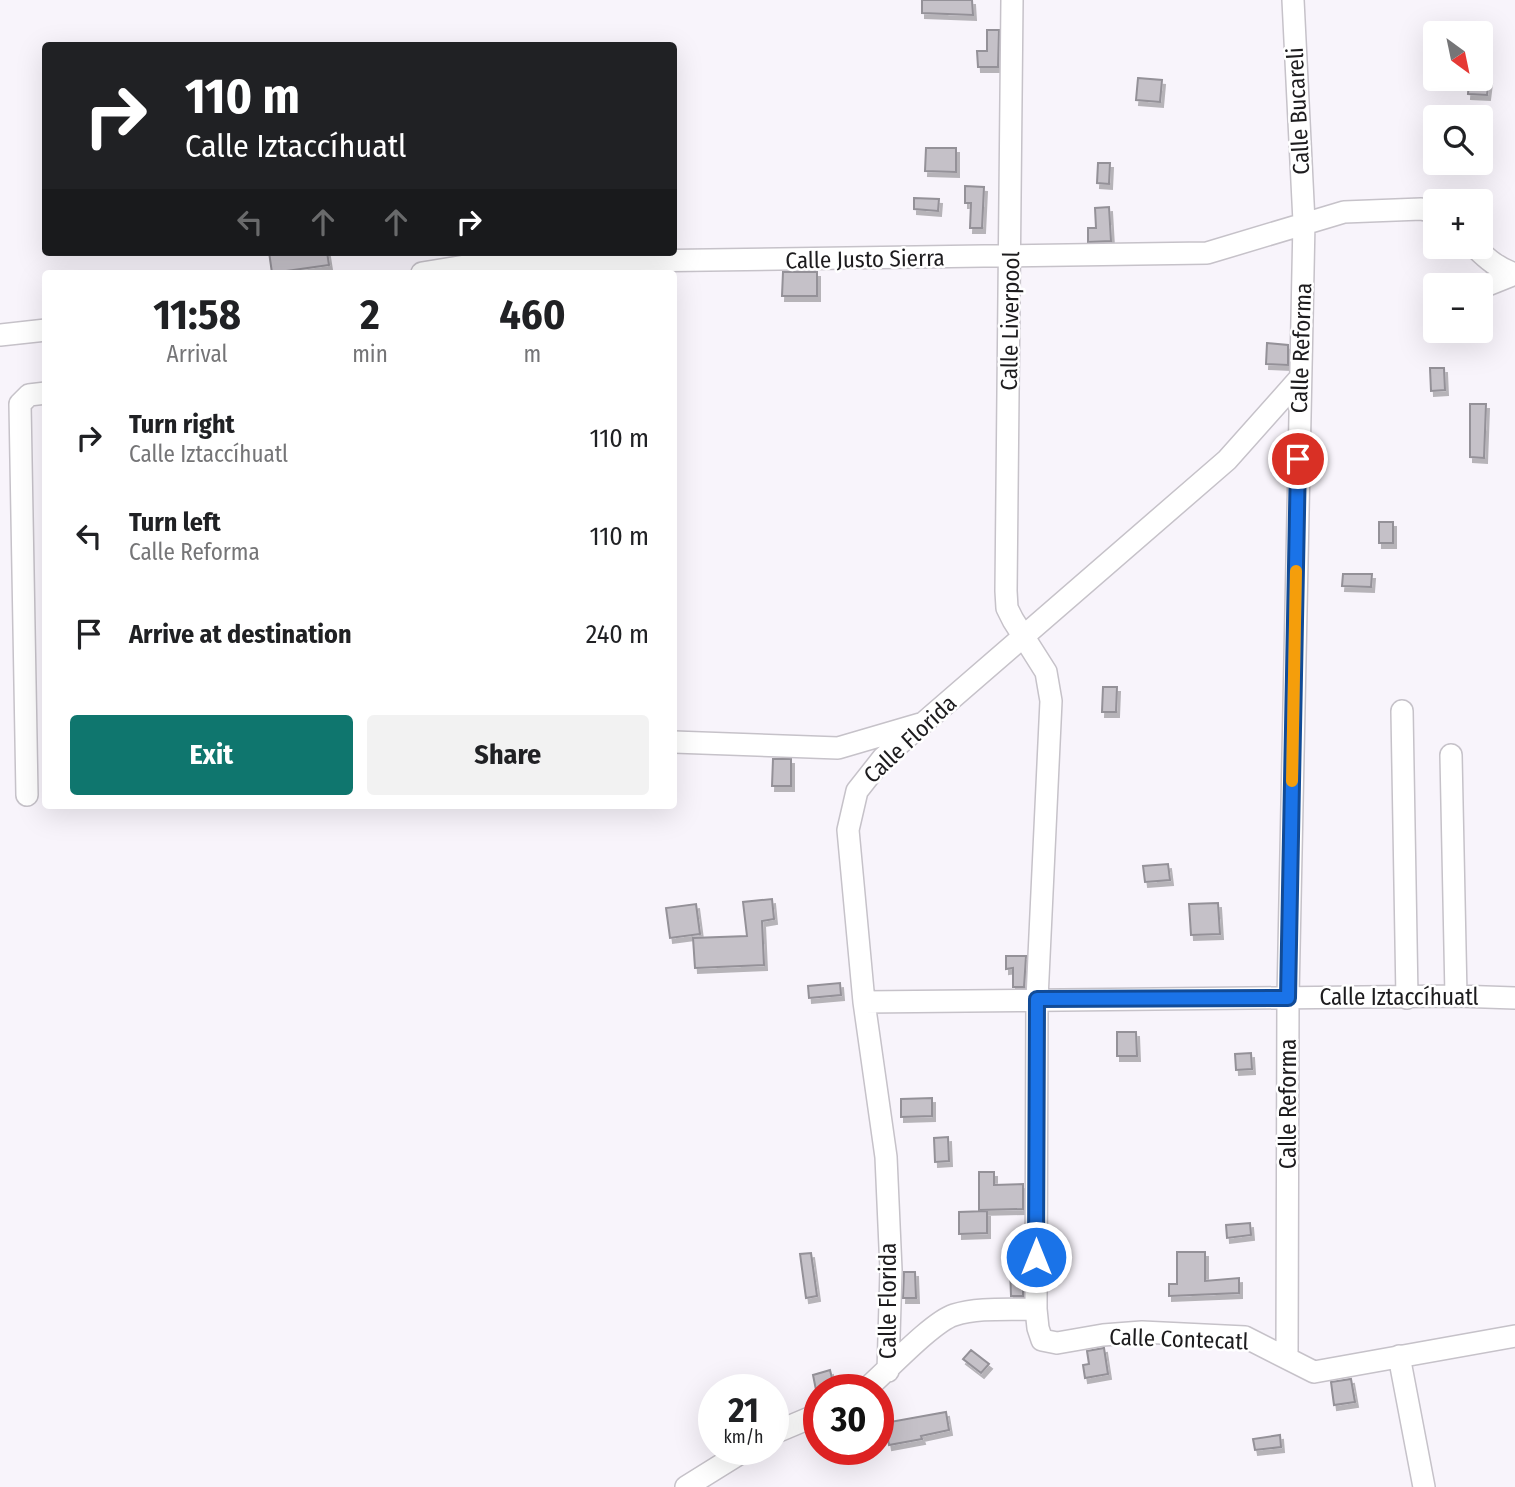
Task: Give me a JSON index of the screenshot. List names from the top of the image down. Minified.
{"streets":{"street":["Calle Bucareli","Calle Justo Sierra","Calle Liverpool","Calle Reforma","Calle Florida","Calle Iztaccíhuatl","Calle Contecatl"]},"crossings":[["Calle Bucareli","Calle Justo Sierra"],["Calle Bucareli","Calle Reforma"],["Calle Justo Sierra","Calle Liverpool"],["Calle Justo Sierra","Calle Reforma"],["Calle Liverpool","Calle Florida"],["Calle Liverpool","Calle Iztaccíhuatl"],["Calle Liverpool","Calle Contecatl"],["Calle Reforma","Calle Florida"],["Calle Reforma","Calle Iztaccíhuatl"],["Calle Reforma","Calle Contecatl"],["Calle Florida","Calle Iztaccíhuatl"]],"north":"bottom right","page":{"map_buttons":["+","−"],"turn":["110 m","Calle Iztaccíhuatl"],"eta":["11:58","Arrival","2","min","460","m"],"list":[{"name":"Turn right","note":"Calle Iztaccíhuatl","value":"110 m"},{"name":"Turn left","note":"Calle Reforma","value":"110 m"},{"name":"Arrive at destination","value":"240 m"}],"buttons":["Exit","Share"],"speed":"21 km/h","limit":"30"}}
